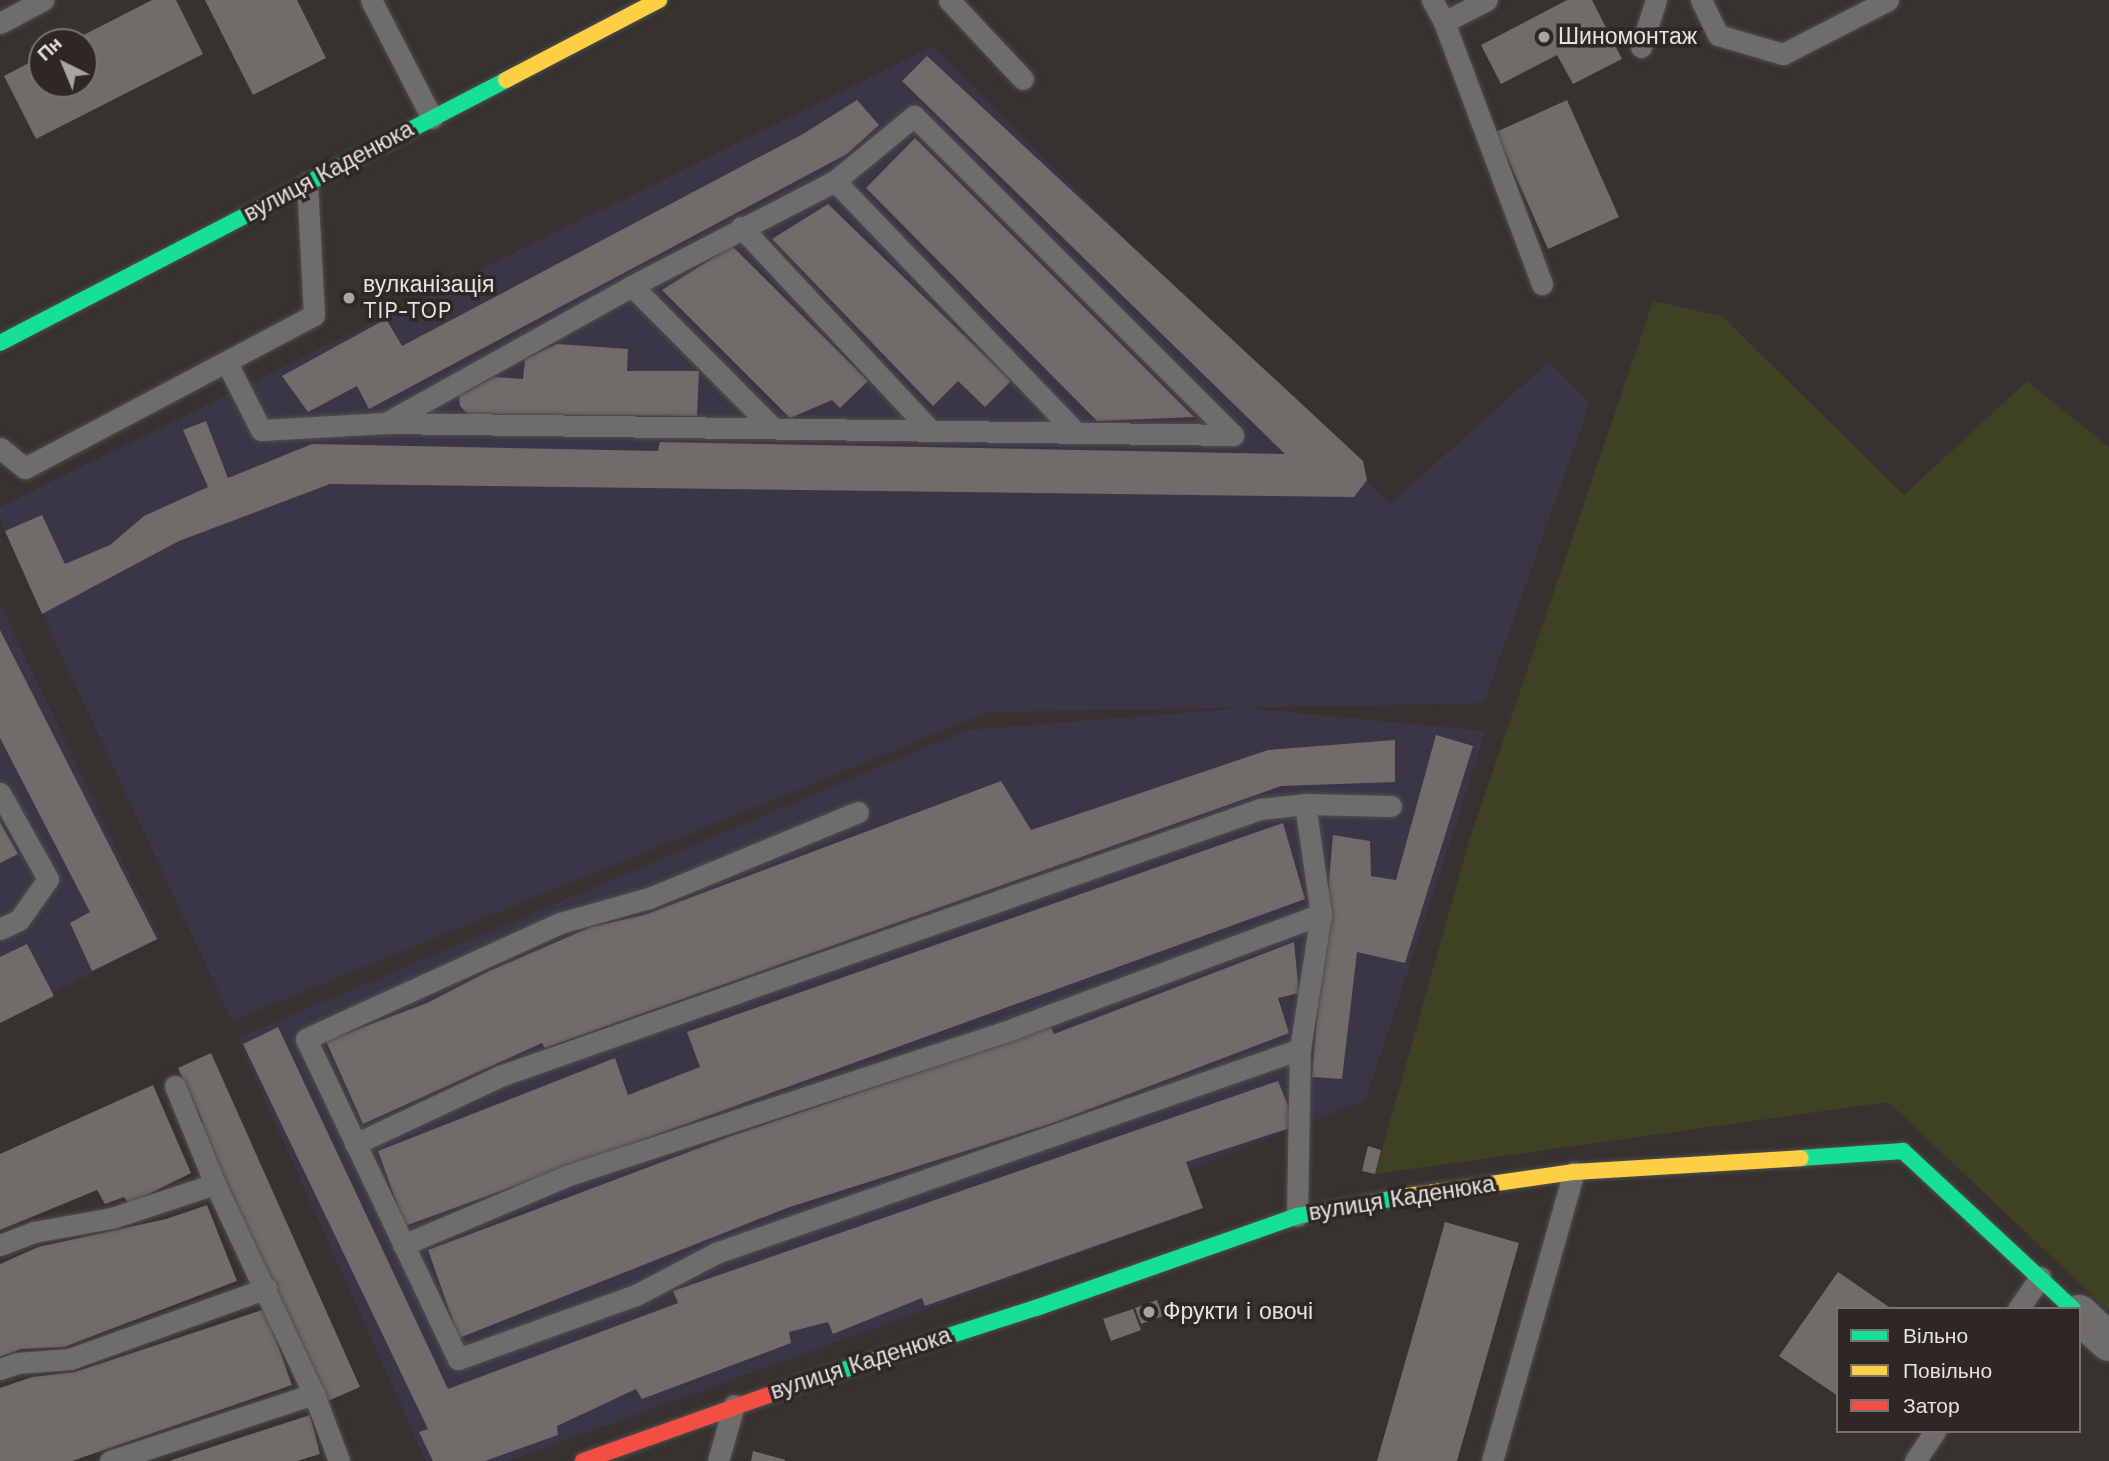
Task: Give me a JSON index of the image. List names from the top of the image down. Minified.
{"streets":{"street":["вулиця Каденюка"]},"places":["Шиномонтаж","вулканізація TIP-TOP","Фрукти і овочі"],"legend":["Вільно","Повільно","Затор"],"north":"top left"}
